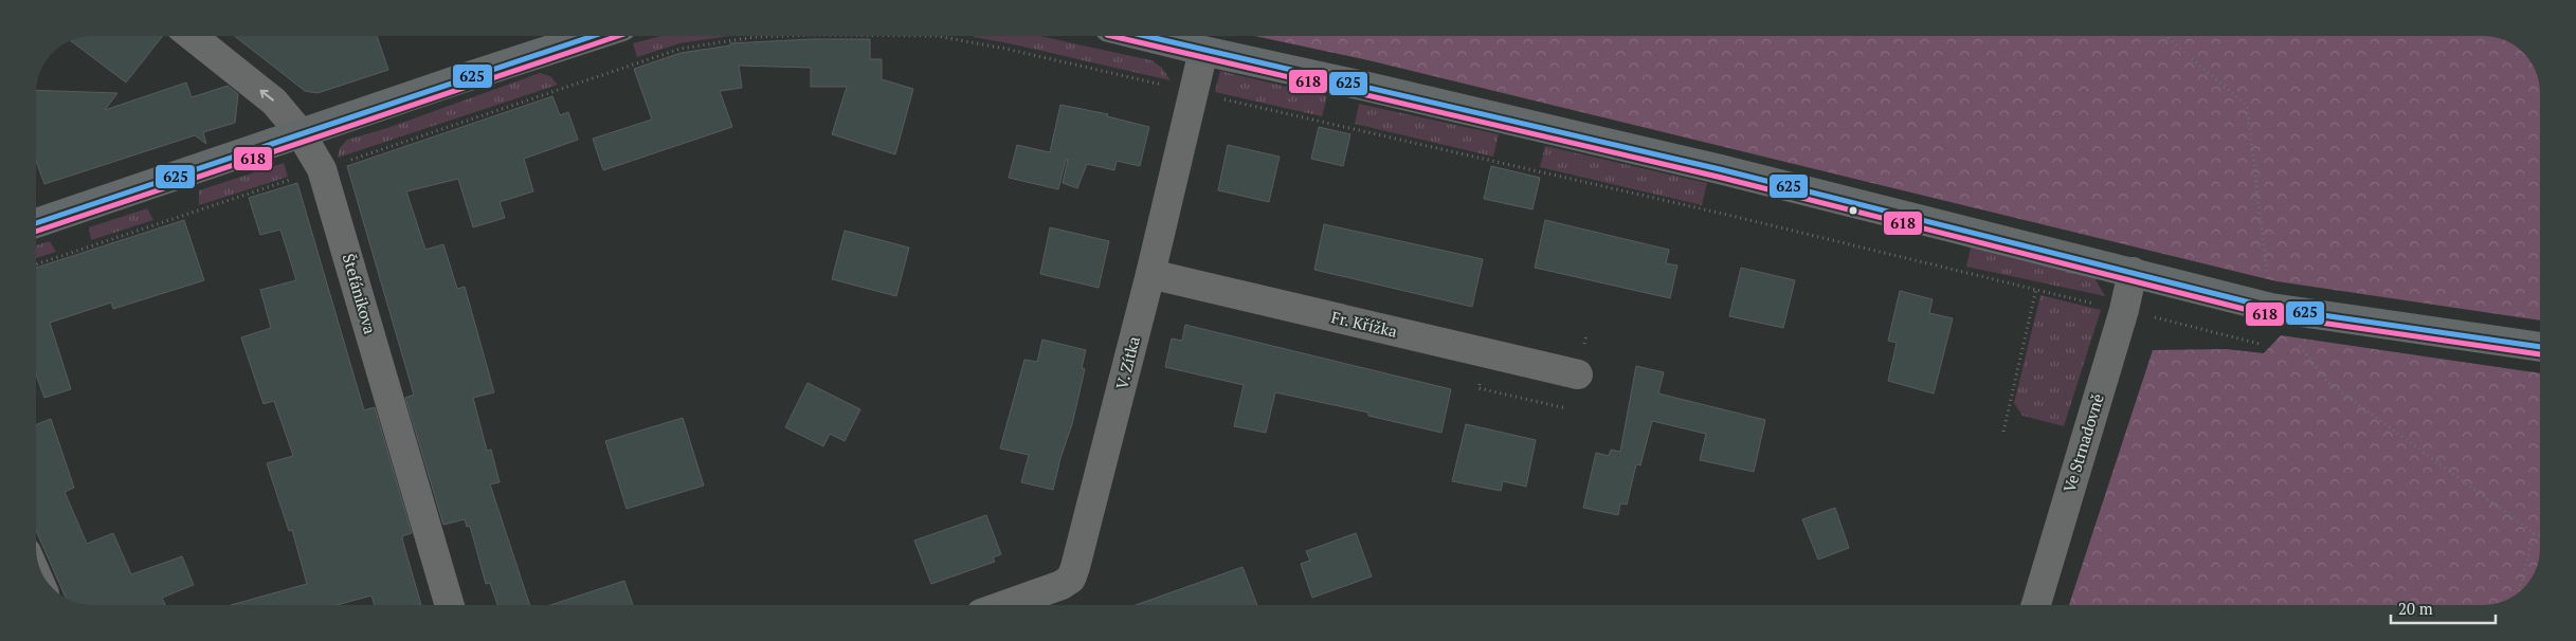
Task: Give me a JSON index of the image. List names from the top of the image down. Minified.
{"streets":{"street":["Štefánikova","Fr. Křížka","V. Zítka","Ve Strnadovně"]},"crossings":[["Fr. Křížka","V. Zítka"]],"lines":["transit line 625","transit line 618"],"scale_bar":"20 m"}
